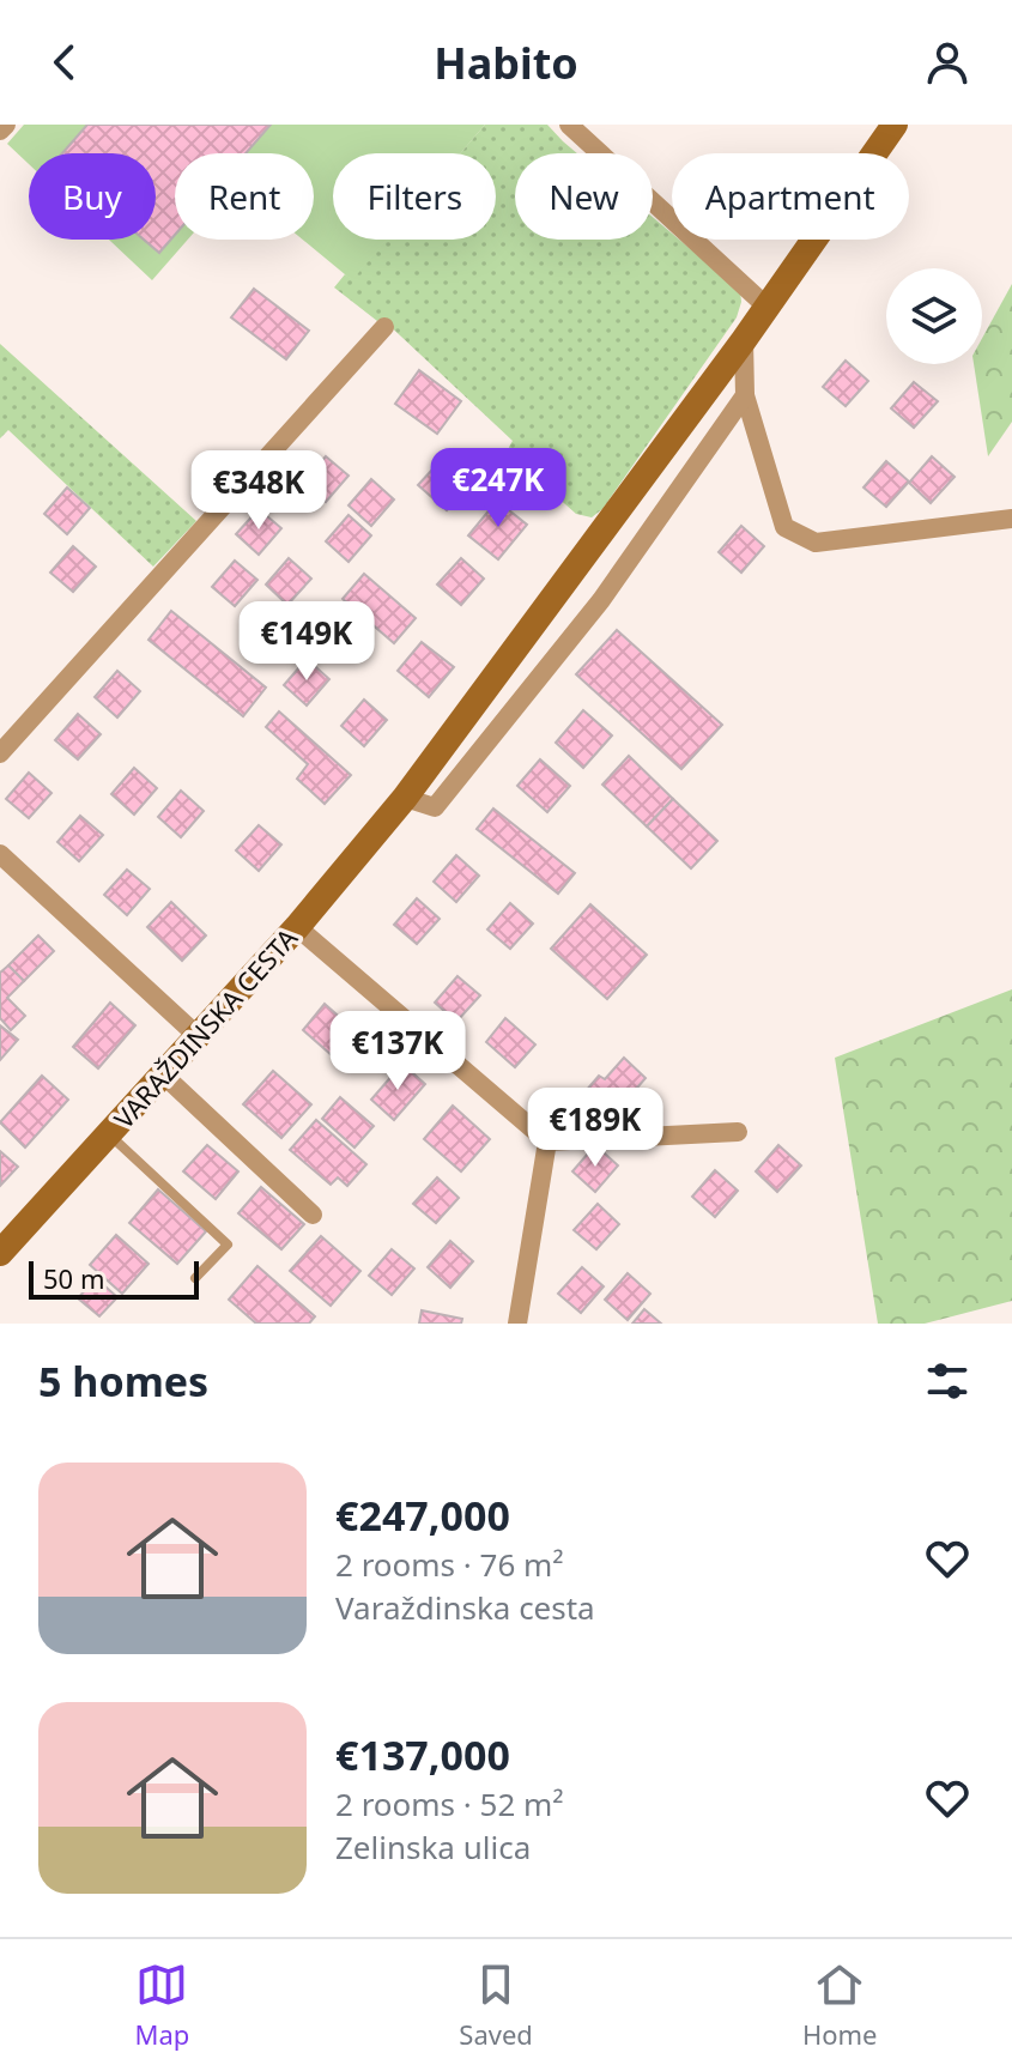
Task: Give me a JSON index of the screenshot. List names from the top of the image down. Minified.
{"streets":{"main road":["VARAŽDINSKA CESTA"]},"scale_bar":"50 m","page":{"header":"Habito","chip":["Buy","Rent","Filters","New","Apartment"],"price":["€247K","€348K","€149K","€137K","€189K"],"scale":"50 m","heading":"5 homes","list":[{"name":"€247,000","note":"2 rooms · 76 m² · Varaždinska cesta"},{"name":"€137,000","note":"2 rooms · 52 m² · Zelinska ulica"}],"tabs":["Map","Saved","Home"]}}
